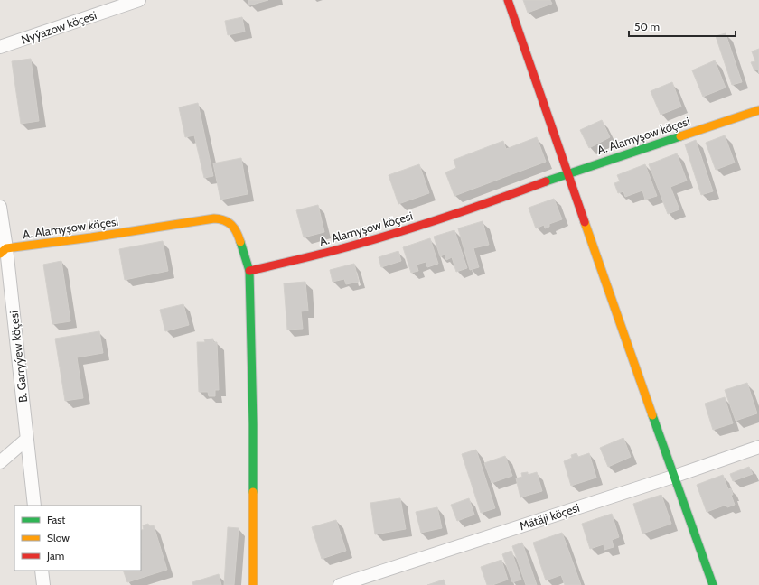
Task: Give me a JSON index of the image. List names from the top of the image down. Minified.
{"streets":{"street":["Nyýazow köçesi","A. Alamyşow köçesi","B. Garryýew köçesi","Mätäji köçesi"]},"crossings":[["A. Alamyşow köçesi","B. Garryýew köçesi"]],"legend":["Fast","Slow","Jam"],"scale_bar":"50 m"}
